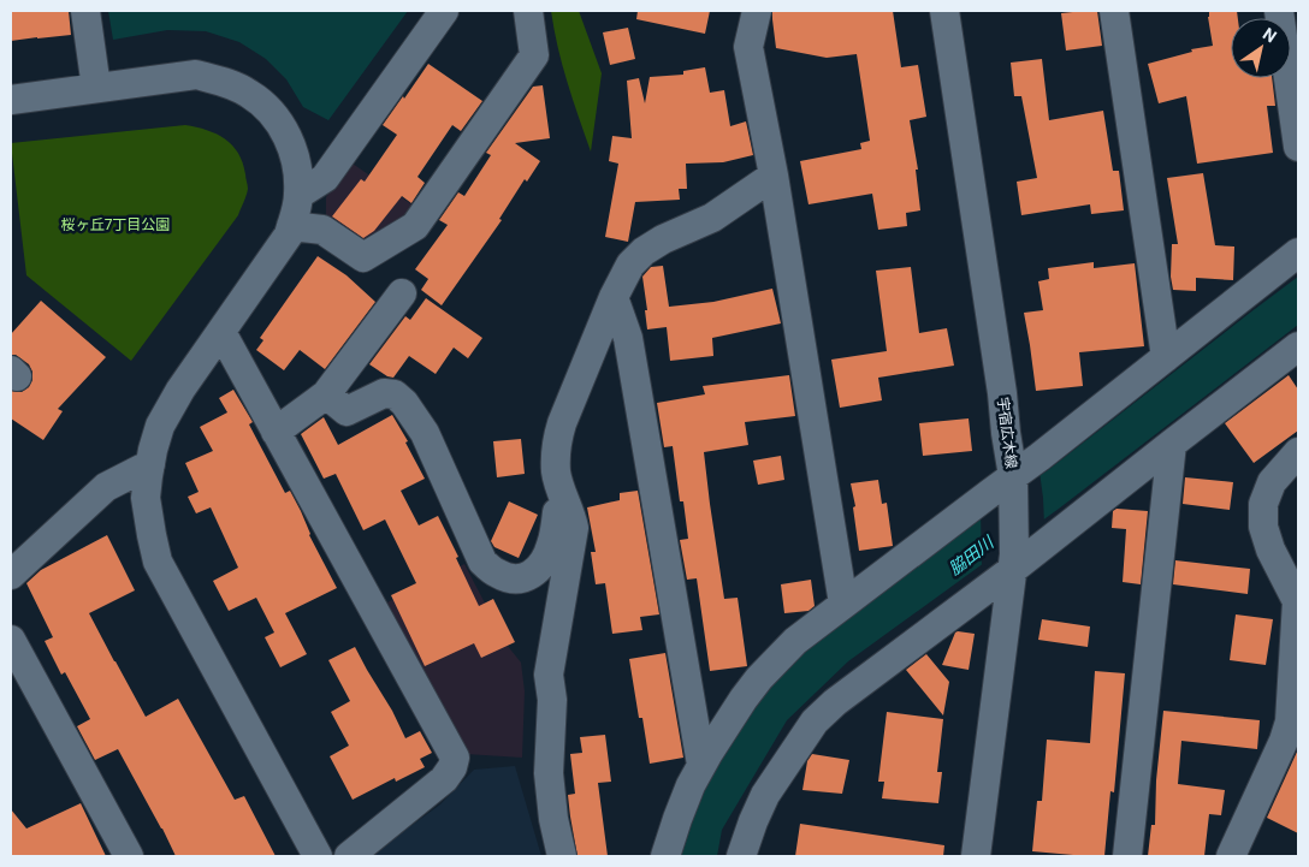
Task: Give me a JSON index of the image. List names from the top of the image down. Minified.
{"streets":{"street":["宇宿広木線"]},"water":["脇田川"],"parks":["桜ヶ丘7丁目公園"],"north":"top right"}
